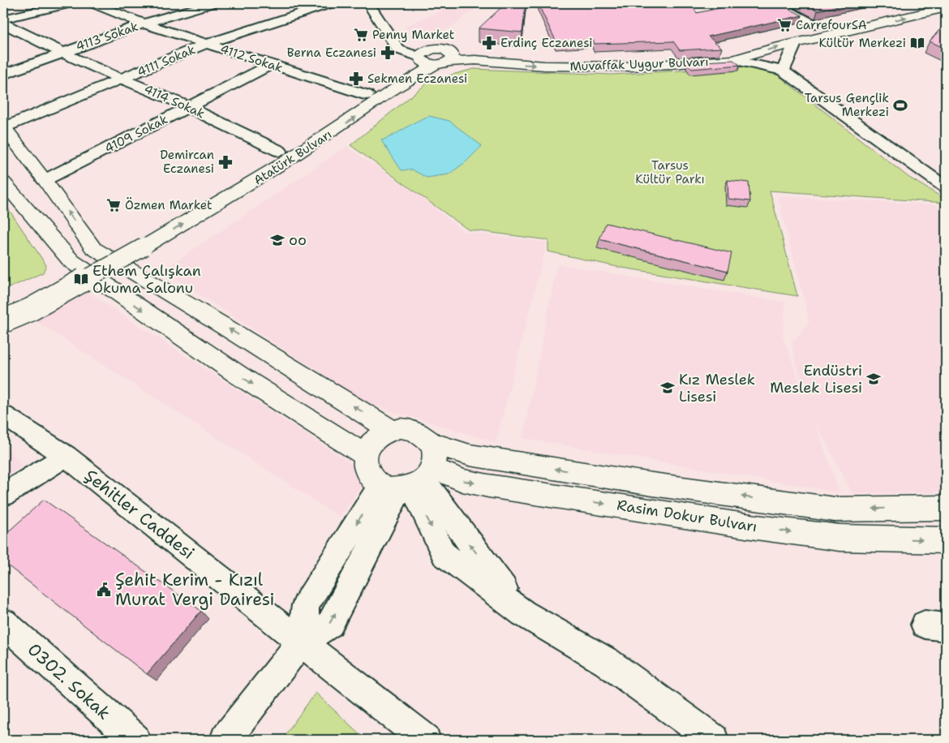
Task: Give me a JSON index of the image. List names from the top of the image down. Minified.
{"streets":{"main road":["Muvaffak Uygur Bulvarı","Atatürk Bulvarı","Rasim Dokur Bulvarı"],"street":["4113 Sokak","4112 Sokak","4111 Sokak","4114 Sokak","4109 Sokak","Şehitler Caddesi","0302. Sokak"]},"crossings":[["4113 Sokak","4112 Sokak"],["4113 Sokak","4114 Sokak"],["4112 Sokak","4111 Sokak"],["4112 Sokak","4109 Sokak"],["4112 Sokak","Atatürk Bulvarı"],["4111 Sokak","4114 Sokak"],["Muvaffak Uygur Bulvarı","Atatürk Bulvarı"],["4114 Sokak","4109 Sokak"],["4114 Sokak","Atatürk Bulvarı"]],"parks":["Tarsus Kültür Parkı"],"places":{"supermarket":["CarrefourSA","Penny Market","Özmen Market"],"pharmacy":["Erdinç Eczanesi","Berna Eczanesi","Sekmen Eczanesi","Demircan Eczanesi"],"library":["Kültür Merkezi","Ethem Çalışkan Okuma Salonu"],"sports":["Tarsus Gençlik Merkezi"],"school or university":["oo","Endüstri Meslek Lisesi","Kız Meslek Lisesi"],"public building":["Şehit Kerim - Kızıl Murat Vergi Dairesi"]}}
